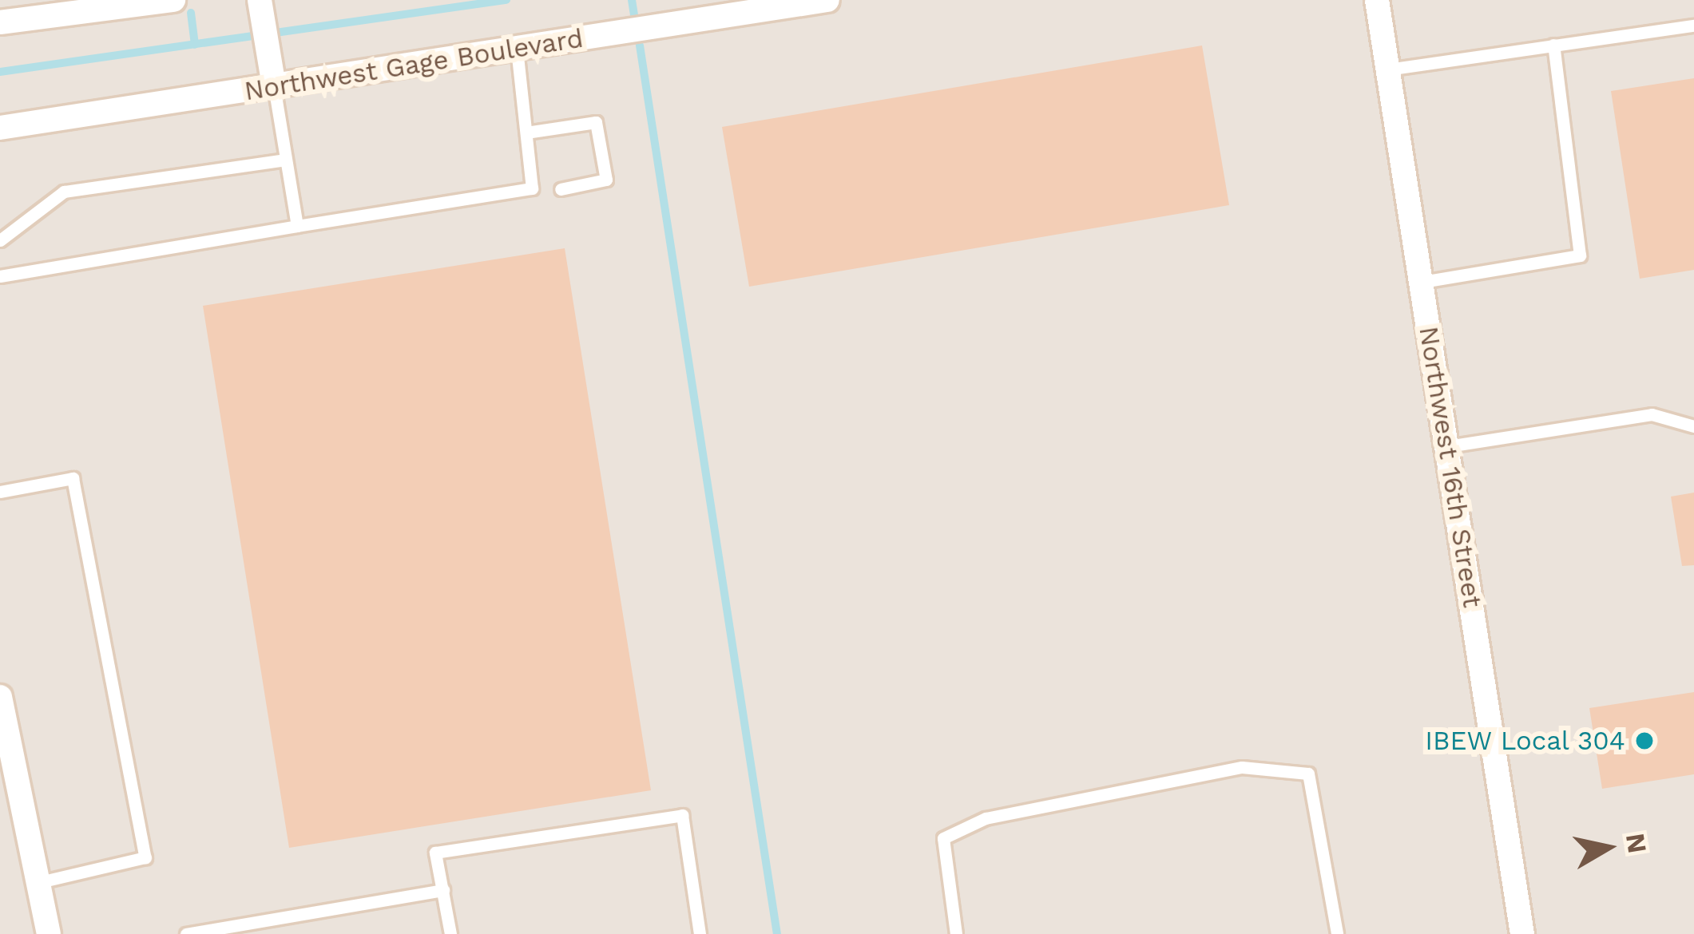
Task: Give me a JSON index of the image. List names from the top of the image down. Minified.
{"streets":{"street":["Northwest Gage Boulevard","Northwest 16th Street"]},"places":["IBEW Local 304"],"north":"right"}
